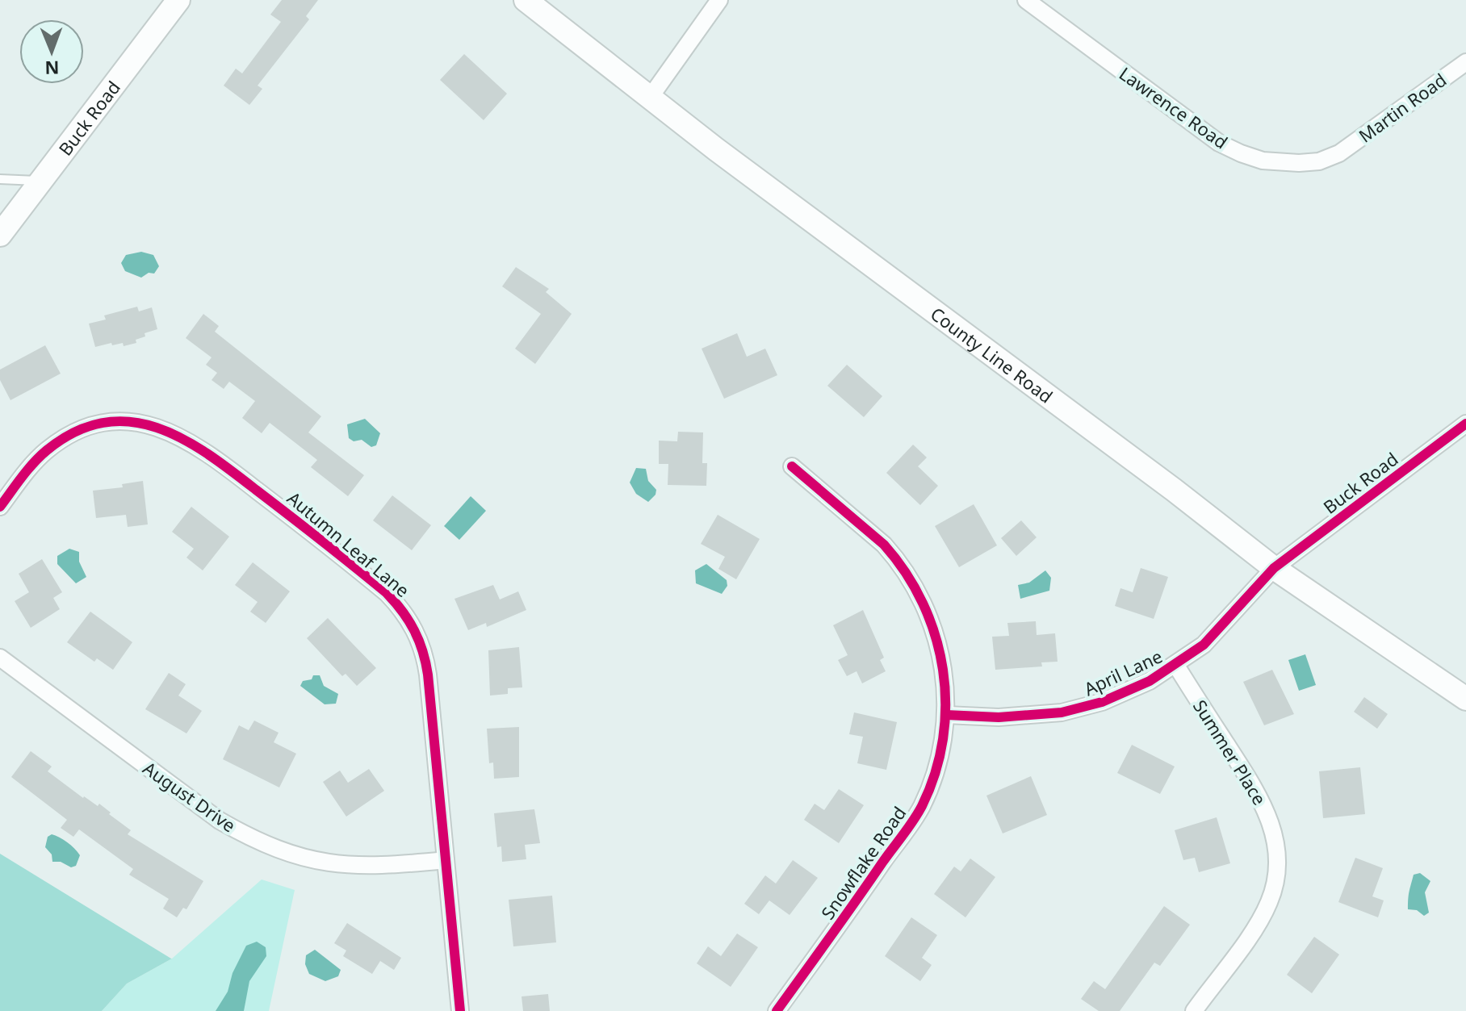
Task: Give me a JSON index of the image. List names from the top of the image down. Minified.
{"streets":{"main road":["Buck Road","County Line Road"],"street":["Lawrence Road","Martin Road","Autumn Leaf Lane","April Lane","Summer Place","August Drive","Snowflake Road"]},"crossings":[["Lawrence Road","Martin Road"],["Buck Road","County Line Road"],["Buck Road","April Lane"],["County Line Road","April Lane"],["Autumn Leaf Lane","August Drive"],["April Lane","Summer Place"],["April Lane","Snowflake Road"]],"north":"bottom"}
